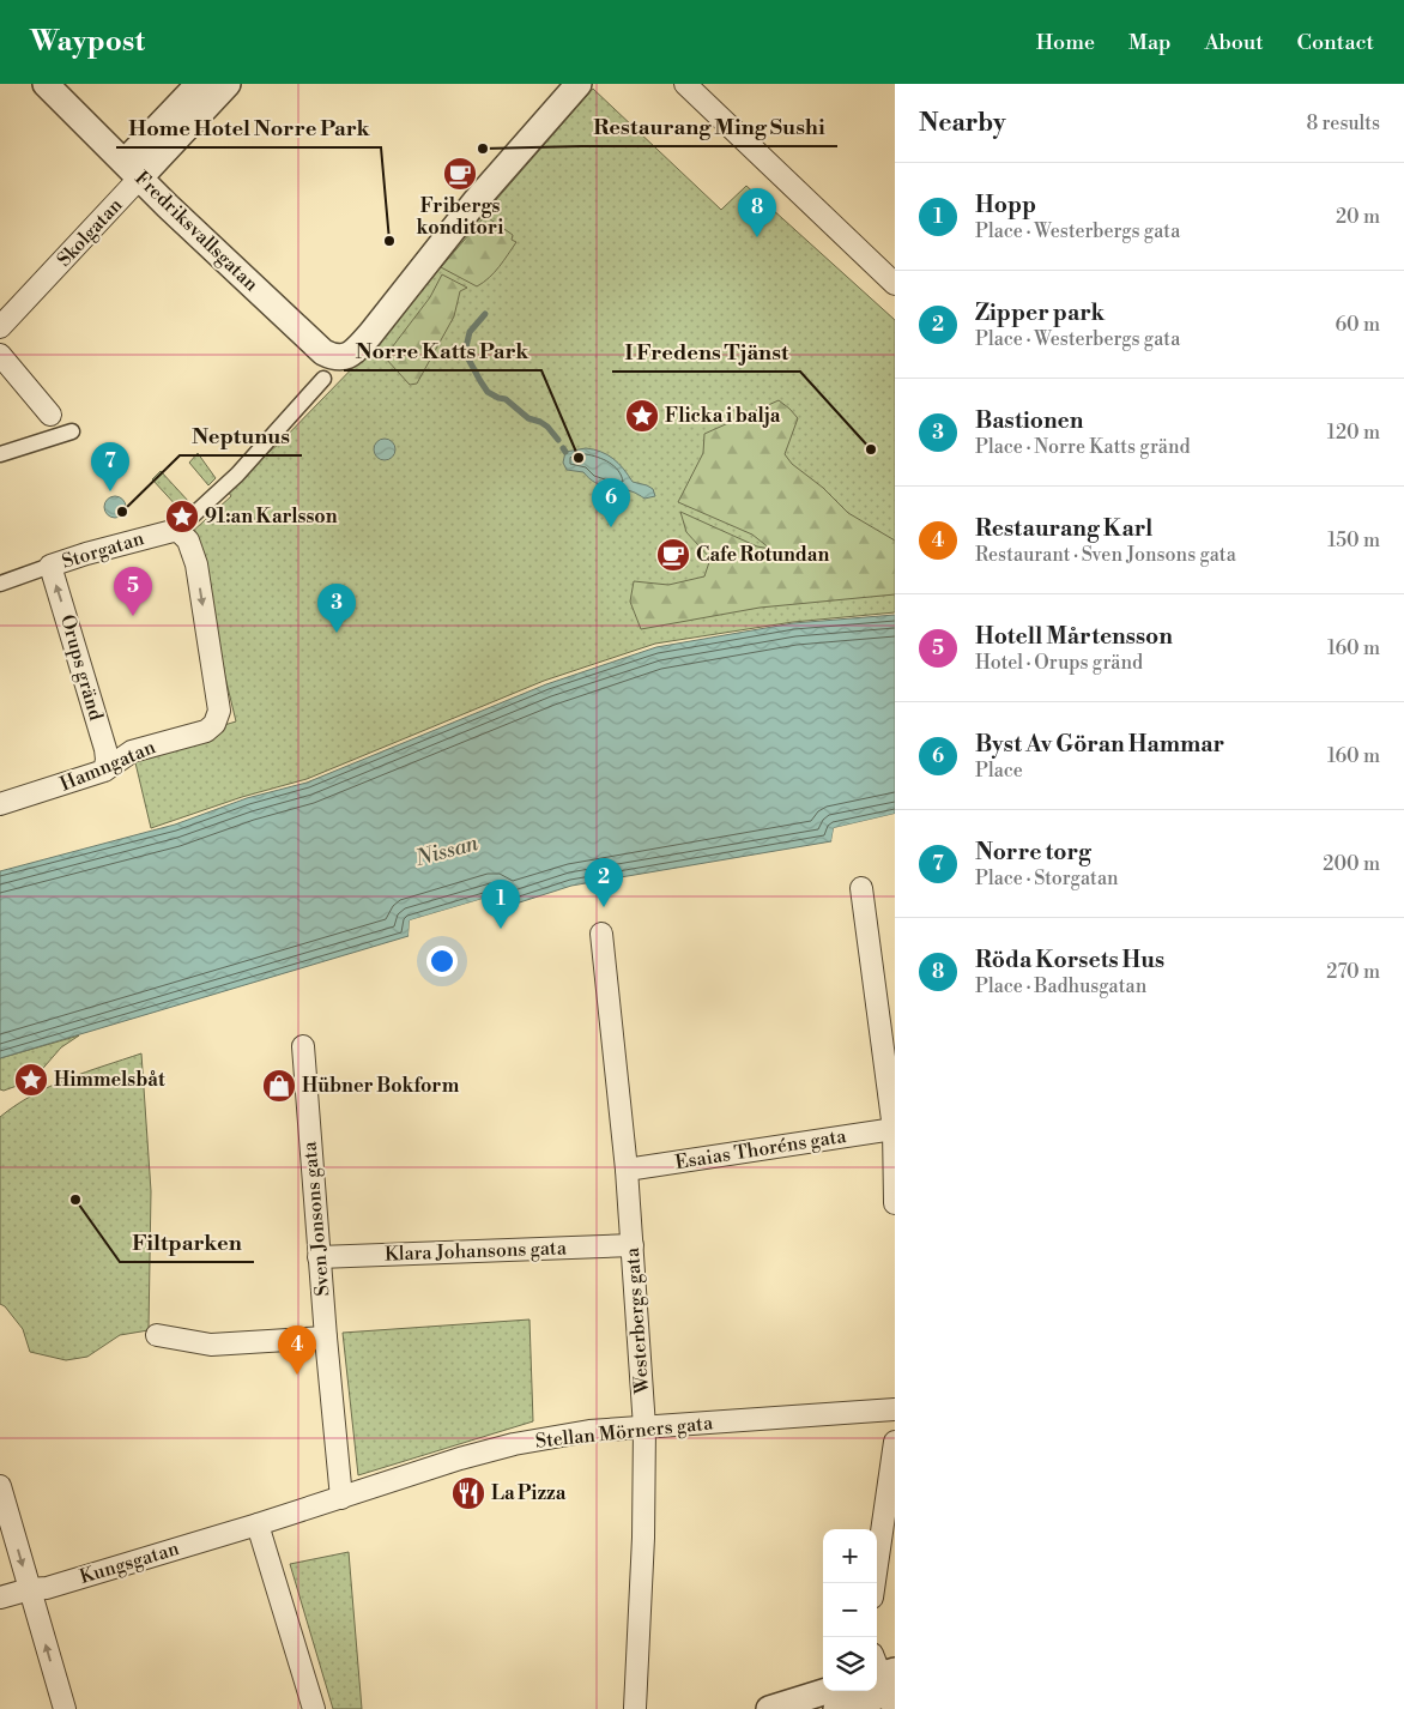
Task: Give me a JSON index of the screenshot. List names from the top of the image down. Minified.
{"streets":{"street":["Fredriksvallsgatan","Skolgatan","Storgatan","Orups gränd","Hamngatan","Esaias Thoréns gata","Sven Jonsons gata","Klara Johansons gata","Westerbergs gata","Stellan Mörners gata","Kungsgatan"]},"crossings":[["Fredriksvallsgatan","Skolgatan"],["Storgatan","Orups gränd"],["Storgatan","Hamngatan"],["Orups gränd","Hamngatan"],["Esaias Thoréns gata","Westerbergs gata"],["Sven Jonsons gata","Klara Johansons gata"],["Sven Jonsons gata","Stellan Mörners gata"],["Klara Johansons gata","Westerbergs gata"],["Westerbergs gata","Stellan Mörners gata"],["Stellan Mörners gata","Kungsgatan"]],"one_way":["Orups gränd"],"water":["Nissan"],"places":{"other":["Restaurang Ming Sushi","Home Hotel Norre Park","I Fredens Tjänst","Norre Katts Park","Neptunus","Filtparken"],"cafe":["Fribergs konditori","Cafe Rotundan"],"place":["Flicka i balja","91:an Karlsson","Himmelsbåt"],"shop":["Hübner Bokform"],"restaurant":["La Pizza"]},"page":{"header":"Waypost","nav":["Home","Map","About","Contact"],"heading":["Nearby","8 results"],"list":[{"mark":"1","name":"Hopp","note":"Place · Westerbergs gata","value":"20 m"},{"mark":"2","name":"Zipper park","note":"Place · Westerbergs gata","value":"60 m"},{"mark":"3","name":"Bastionen","note":"Place · Norre Katts gränd","value":"120 m"},{"mark":"4","name":"Restaurang Karl","note":"Restaurant · Sven Jonsons gata","value":"150 m"},{"mark":"5","name":"Hotell Mårtensson","note":"Hotel · Orups gränd","value":"160 m"},{"mark":"6","name":"Byst Av Göran Hammar","note":"Place","value":"160 m"},{"mark":"7","name":"Norre torg","note":"Place · Storgatan","value":"200 m"},{"mark":"8","name":"Röda Korsets Hus","note":"Place · Badhusgatan","value":"270 m"}],"pins":["8","7","6","5","3","2","1","4"],"map_buttons":["+","−"]}}
